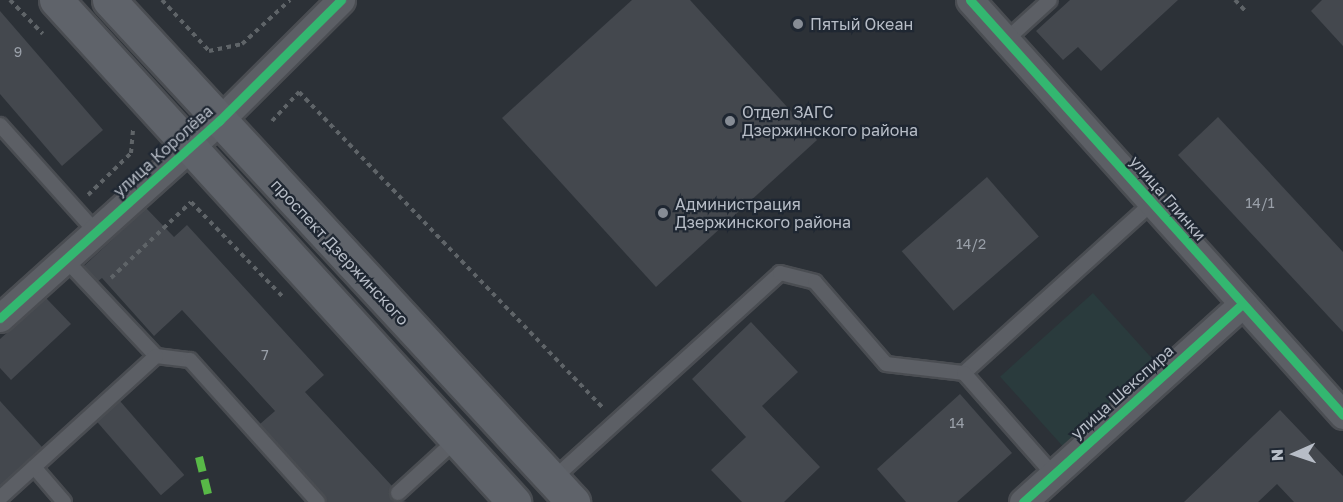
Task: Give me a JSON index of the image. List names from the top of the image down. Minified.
{"streets":{"main road":["проспект Дзержинского"],"street":["улица Королёва","улица Глинки","улица Шекспира"]},"crossings":[["улица Королёва","проспект Дзержинского"],["улица Глинки","улица Шекспира"]],"places":["Пятый Океан","Отдел ЗАГС Дзержинского района","Администрация Дзержинского района"],"house_numbers":["9","14/1","14/2","7","14"],"north":"left"}
